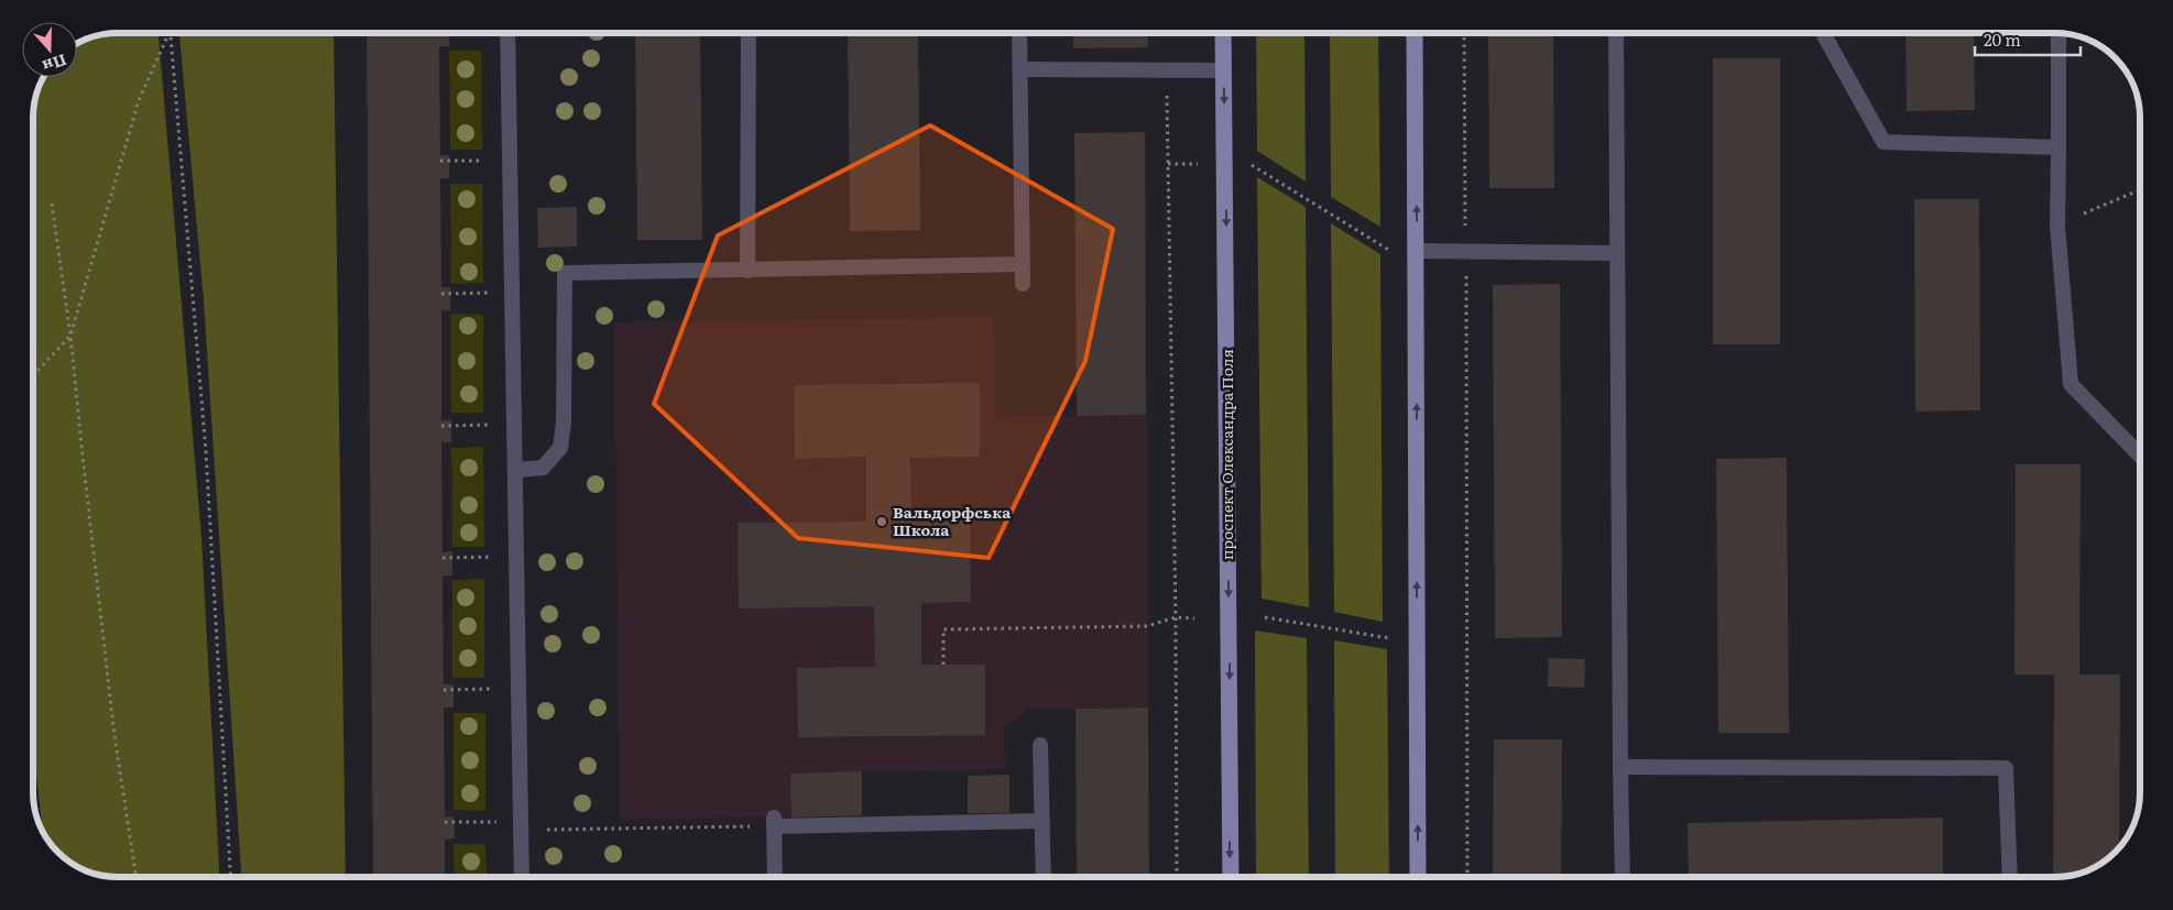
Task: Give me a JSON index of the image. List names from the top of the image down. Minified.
{"streets":{"main road":["проспект Олександра Поля"]},"one_way":["проспект Олександра Поля"],"places":["Вальдорфська Школа"],"scale_bar":"20 m","north":"bottom"}
